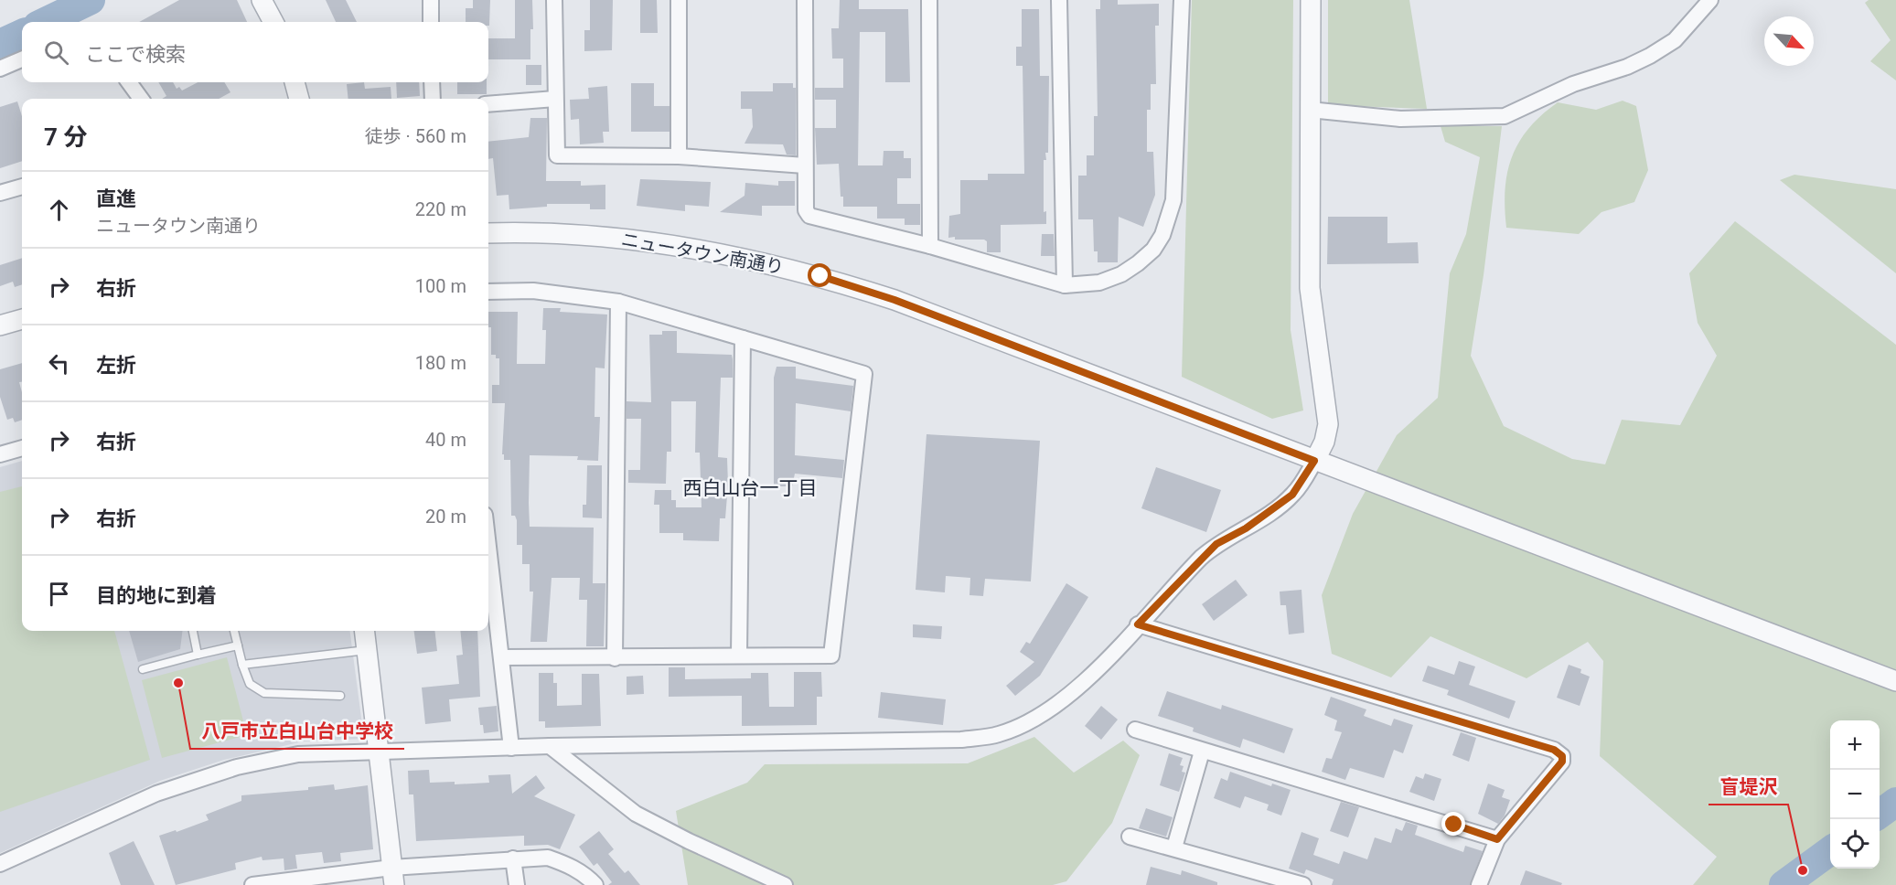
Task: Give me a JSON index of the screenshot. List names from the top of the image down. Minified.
{"streets":{"street":["ニュータウン南通り"]},"districts":["西白山台一丁目"],"places":["八戸市立白山台中学校","盲堤沢"],"north":"bottom right","page":{"search":"ここで検索","heading":["7 分","徒歩 · 560 m"],"list":[["直進","ニュータウン南通り","220 m"],["右折","100 m"],["左折","180 m"],["右折","40 m"],["右折","20 m"],"目的地に到着"],"map_buttons":["+","−"]}}
